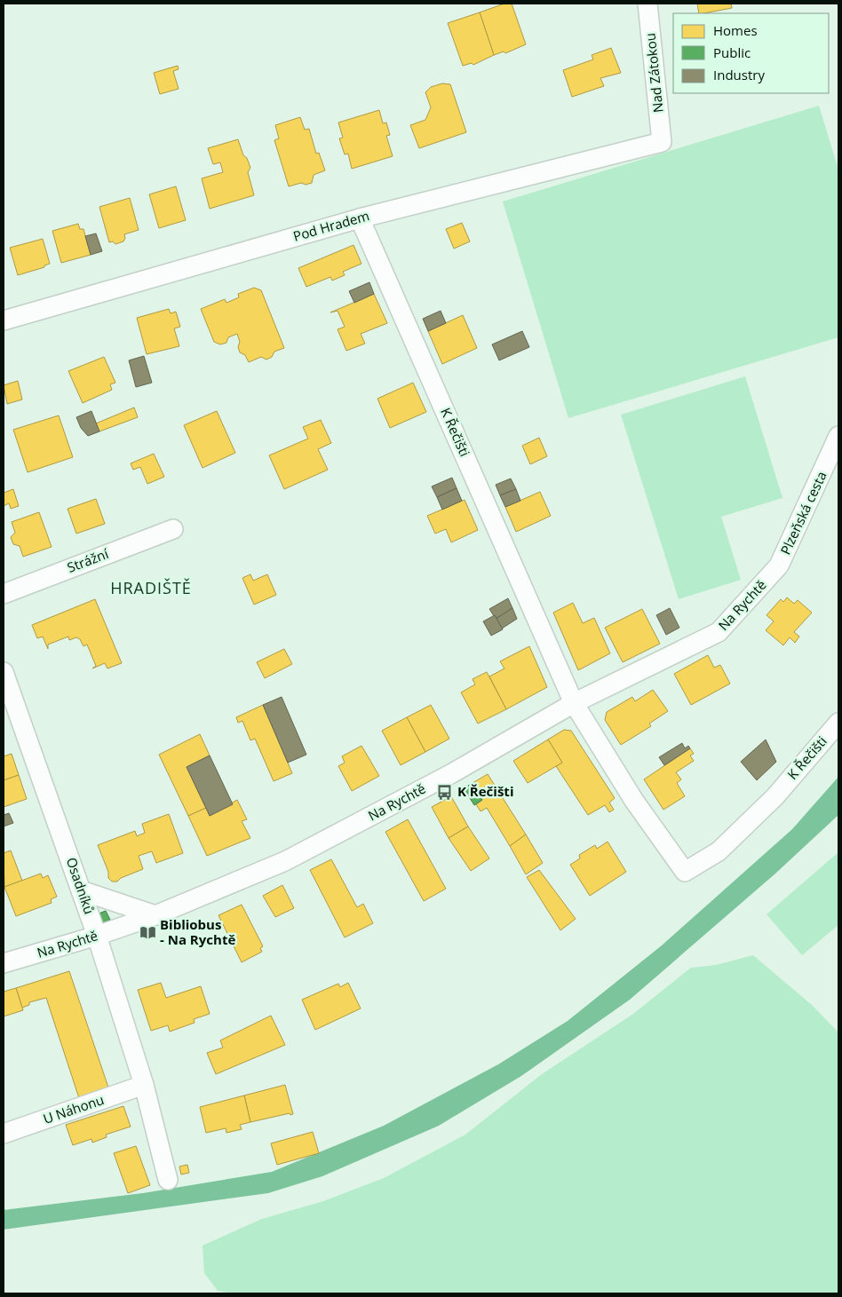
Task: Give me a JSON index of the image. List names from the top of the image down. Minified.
{"streets":{"street":["Nad Zátokou","Pod Hradem","K Řečišti","Plzeňská cesta","Strážní","Na Rychtě","Osadníků","U Náhonu"]},"crossings":[["Nad Zátokou","Pod Hradem"],["Pod Hradem","K Řečišti"],["K Řečišti","Na Rychtě"],["Plzeňská cesta","Na Rychtě"],["Na Rychtě","Osadníků"],["Osadníků","U Náhonu"]],"districts":["HRADIŠTĚ"],"places":{"bus stop":["K Řečišti"],"library":["Bibliobus - Na Rychtě"]},"legend":["Homes","Public","Industry"]}
